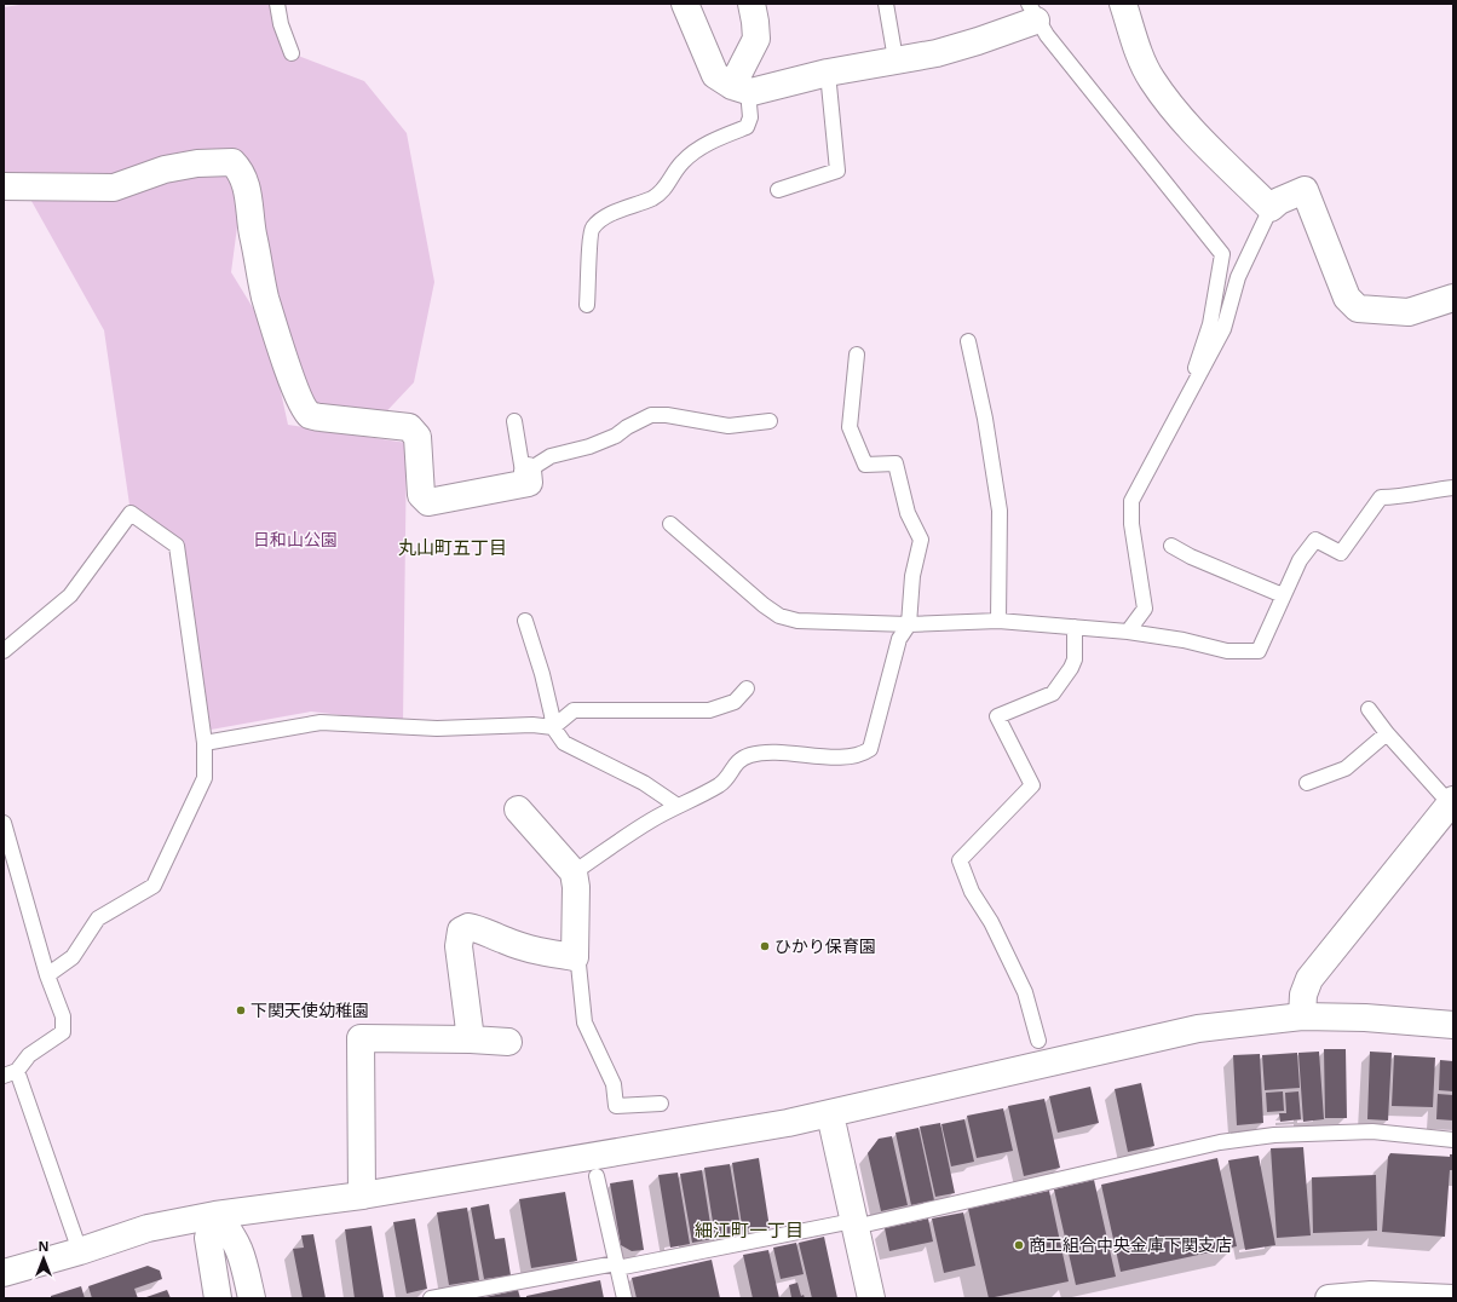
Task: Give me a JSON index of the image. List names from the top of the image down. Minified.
{"districts":["丸山町五丁目","細江町一丁目"],"parks":["日和山公園"],"places":["ひかり保育園","下関天使幼稚園","商工組合中央金庫下関支店"],"north":"top"}
